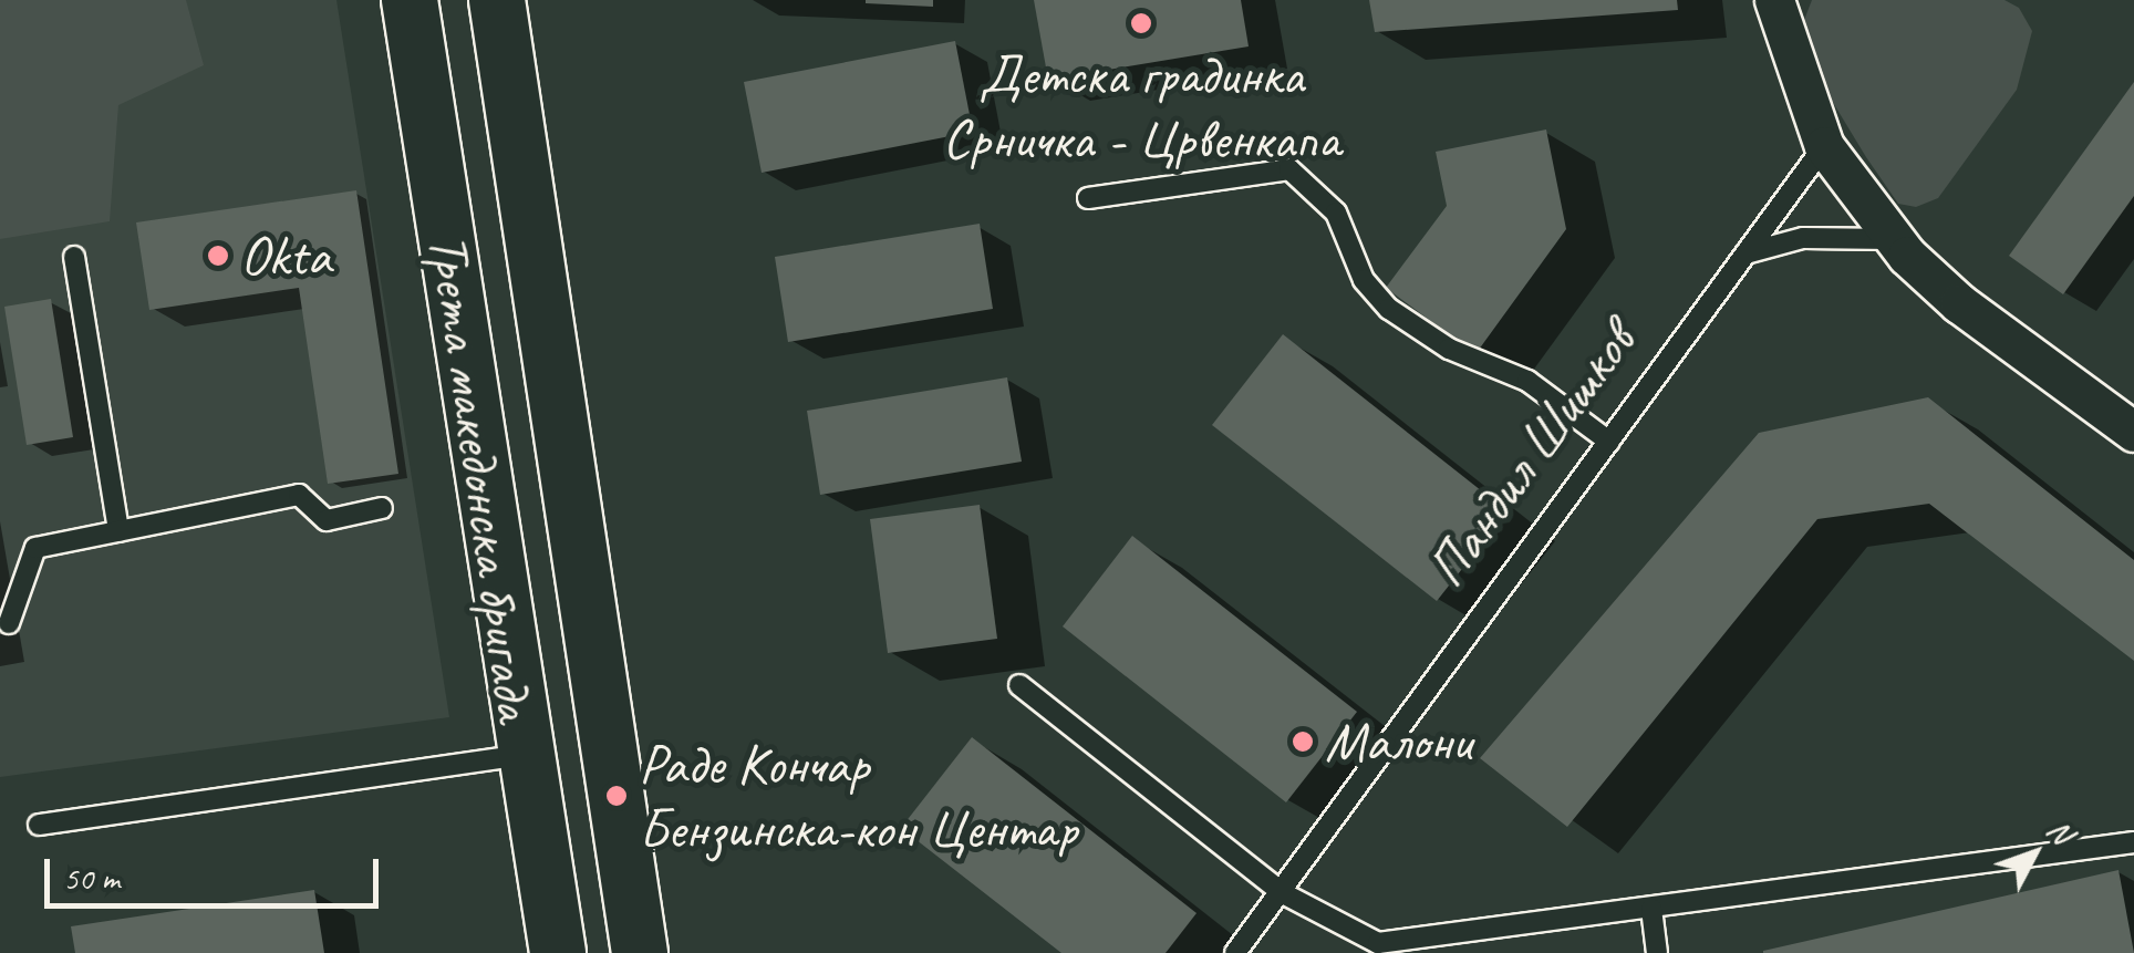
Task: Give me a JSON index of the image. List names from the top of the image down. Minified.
{"streets":{"street":["Трета македонска бригада"],"lane":["Пандил Шишков"]},"places":["Детска градинка Срничка - Црвенкапа","Okta","Малони","Раде Кончар Бензинска-кон Центар"],"scale_bar":"50 m","north":"top right"}
